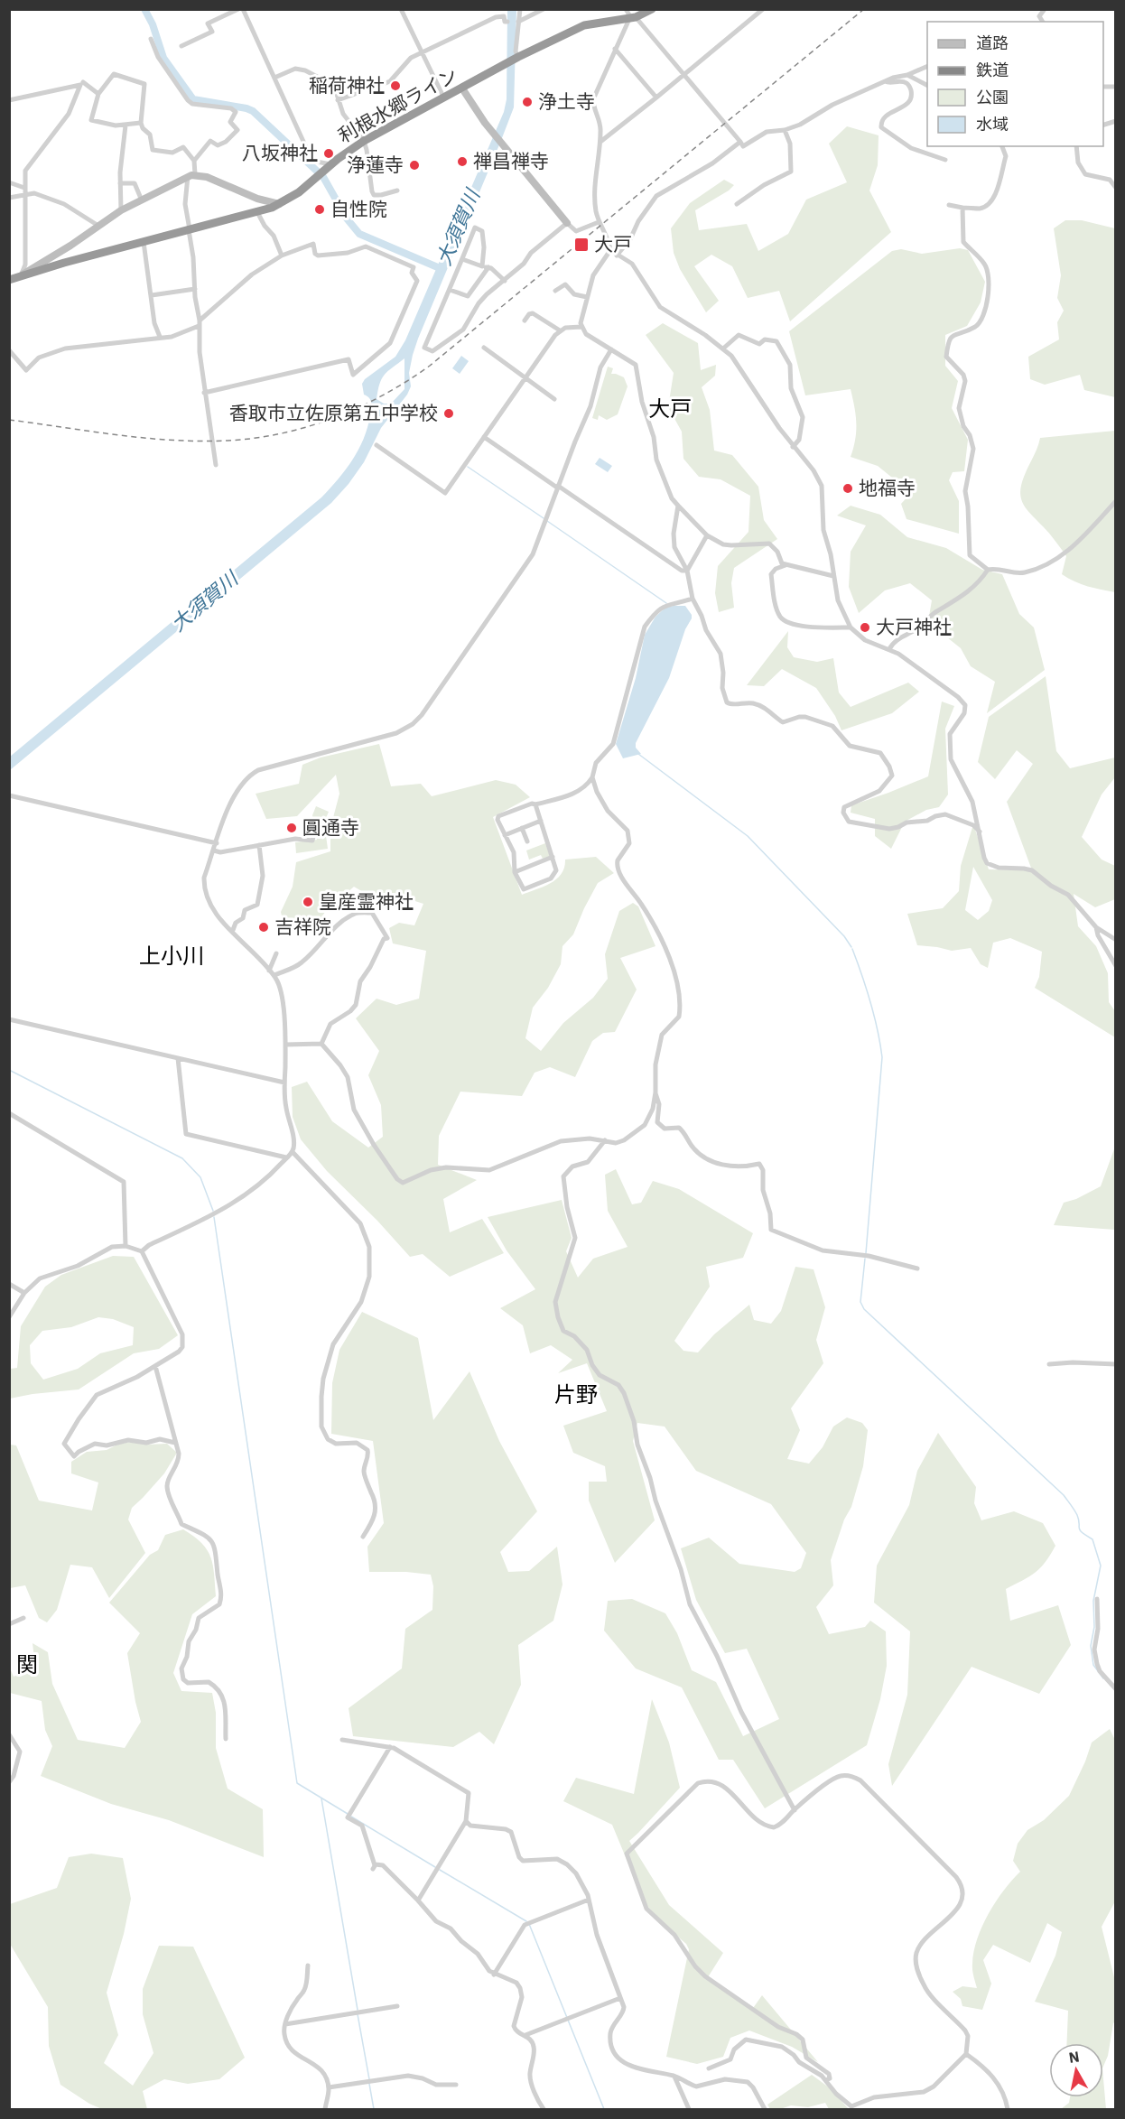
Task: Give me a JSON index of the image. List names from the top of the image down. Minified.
{"streets":{"highway":["利根水郷ライン"]},"districts":["大戸","上小川","片野","関"],"water":["大須賀川"],"places":{"other":["稲荷神社","浄土寺","八坂神社","禅昌禅寺","浄蓮寺","自性院","香取市立佐原第五中学校","地福寺","大戸神社","圓通寺","皇産霊神社","吉祥院"],"transit":["大戸"]},"legend":["道路","鉄道","公園","水域"],"north":"top"}
